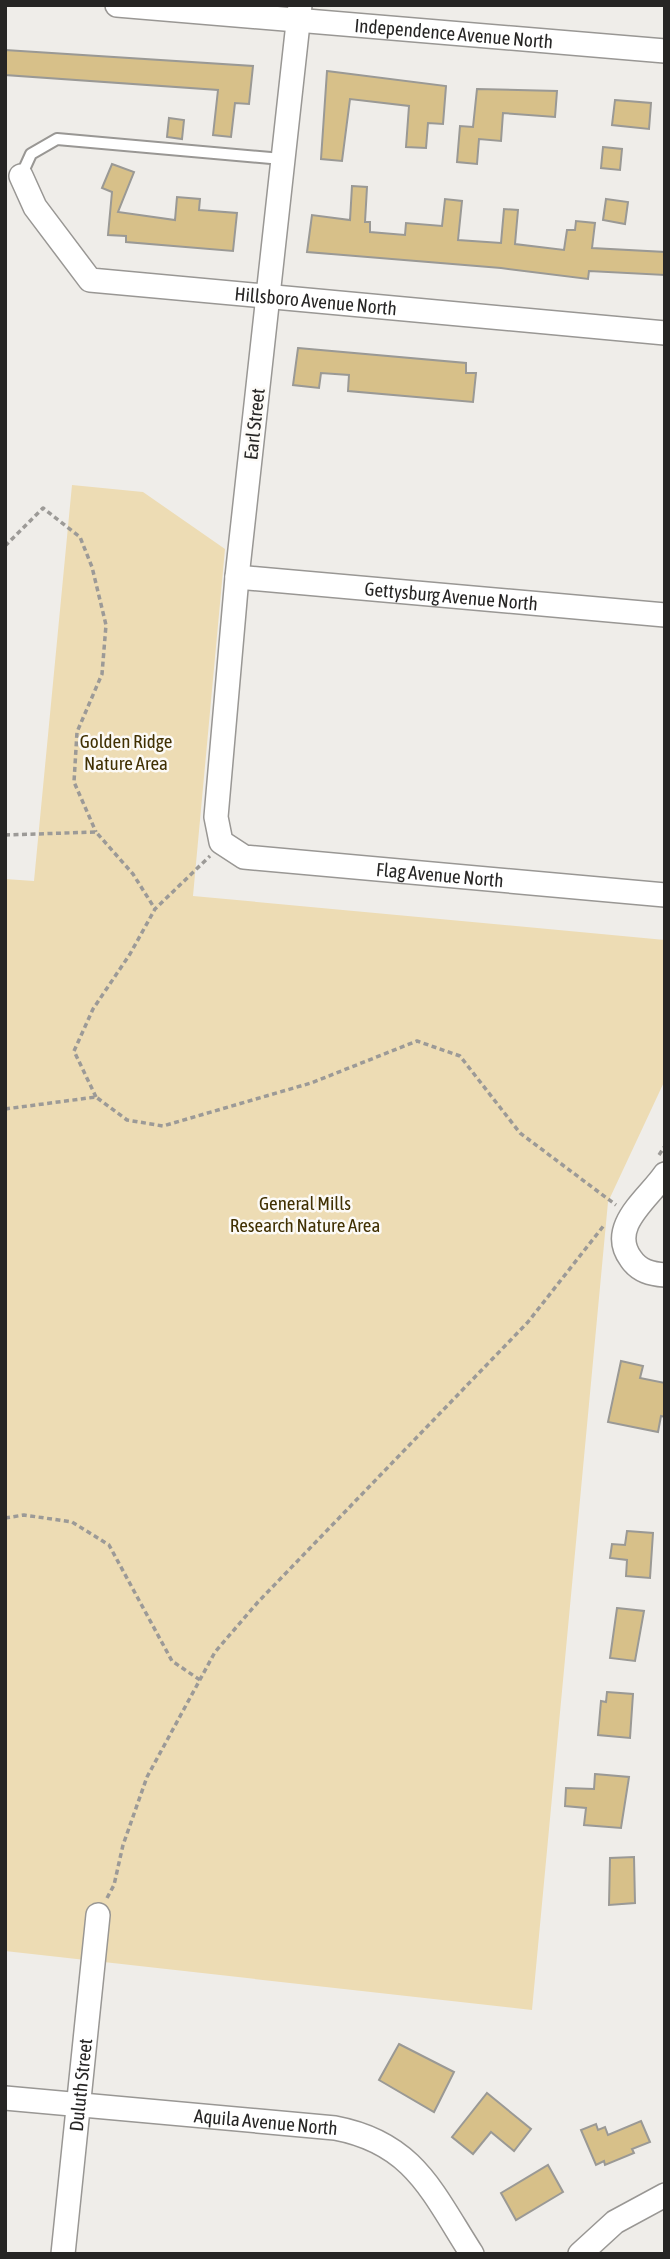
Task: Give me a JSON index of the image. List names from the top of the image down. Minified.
{"streets":{"street":["Independence Avenue North","Hillsboro Avenue North","Earl Street","Gettysburg Avenue North","Flag Avenue North","Duluth Street","Aquila Avenue North"]},"crossings":[["Independence Avenue North","Earl Street"],["Hillsboro Avenue North","Earl Street"],["Earl Street","Gettysburg Avenue North"],["Earl Street","Flag Avenue North"],["Duluth Street","Aquila Avenue North"]],"parks":["Golden Ridge Nature Area","General Mills Research Nature Area"]}
